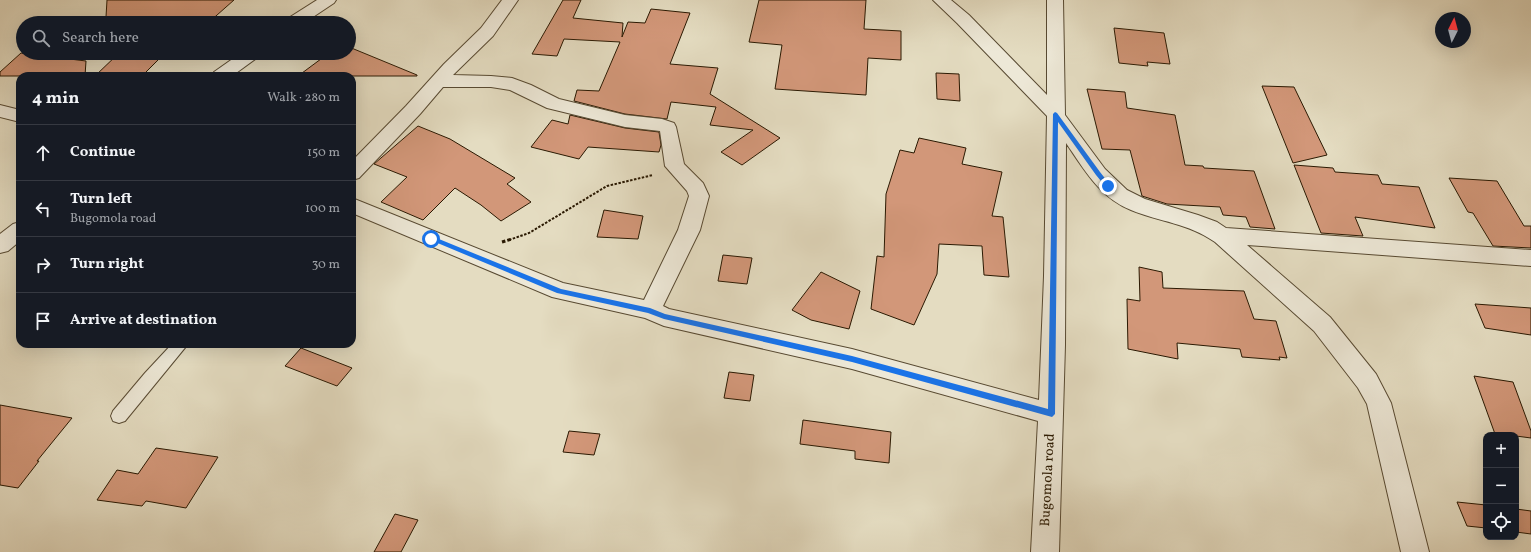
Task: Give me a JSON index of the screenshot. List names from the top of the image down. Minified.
{"streets":{"street":["Bugomola road"]},"north":"top","page":{"search":"Search here","heading":["4 min","Walk · 280 m"],"list":[["Continue","150 m"],["Turn left","Bugomola road","100 m"],["Turn right","30 m"],"Arrive at destination"],"map_buttons":["+","−"]}}
